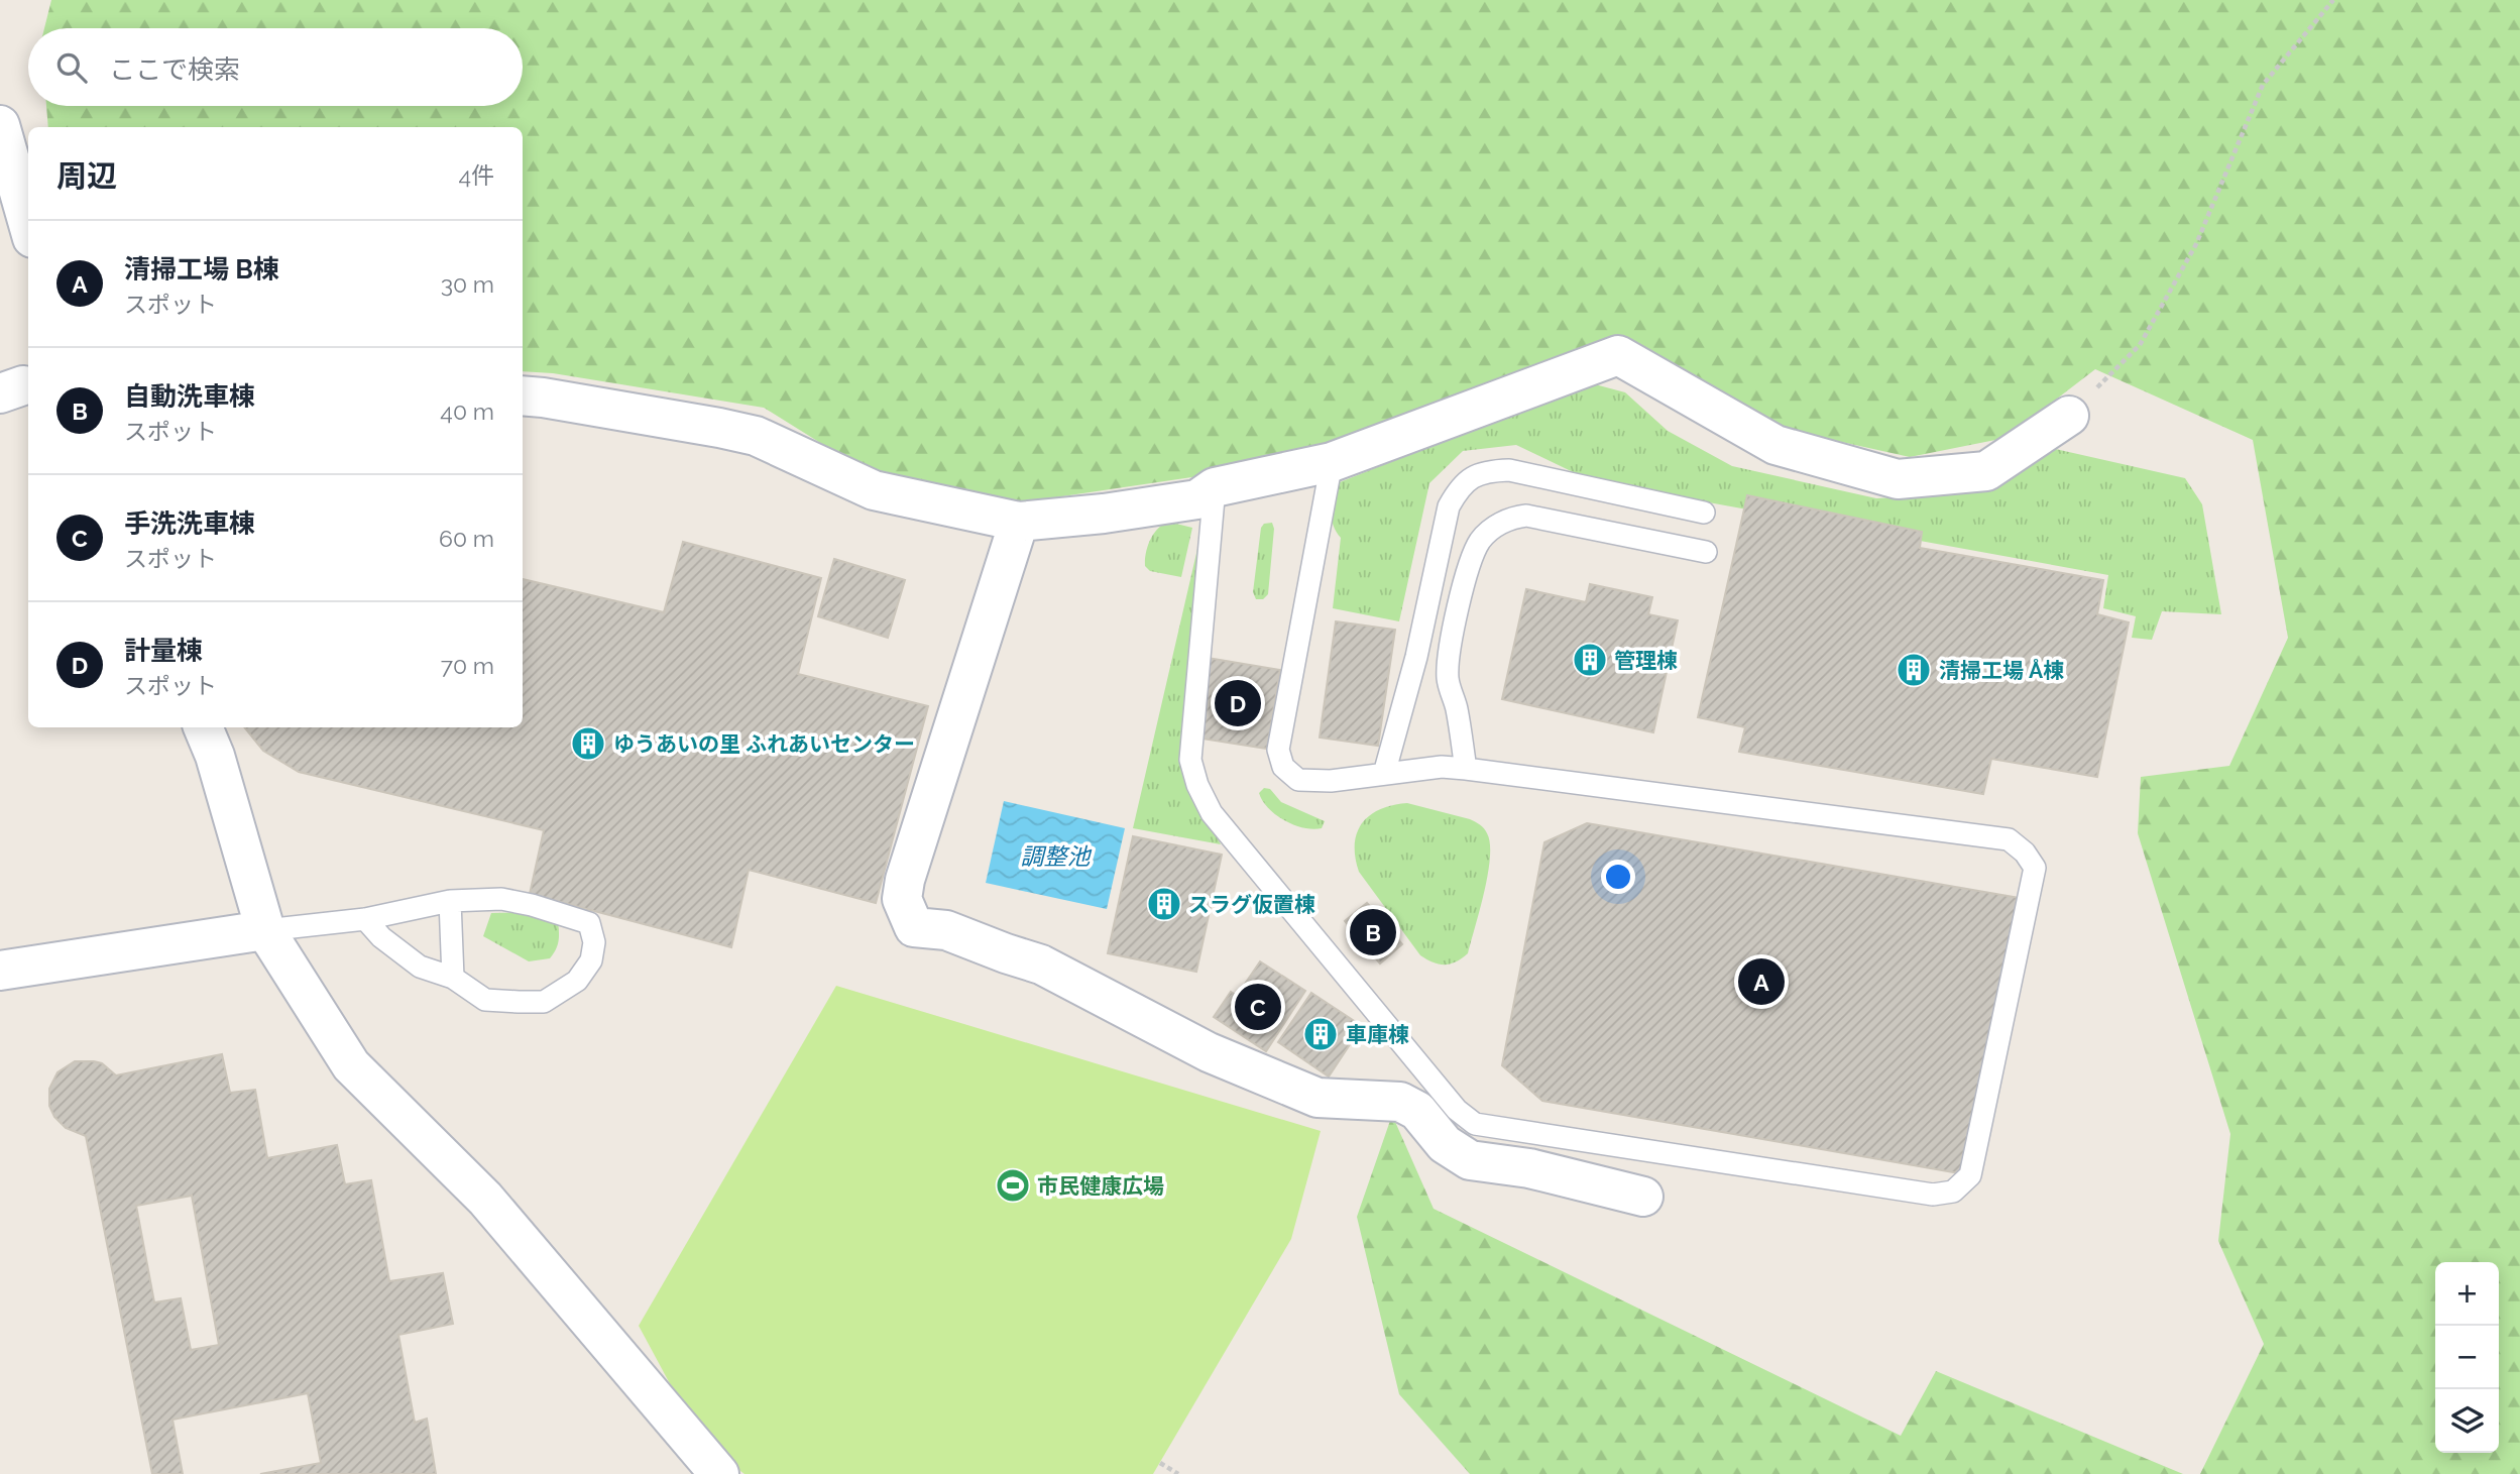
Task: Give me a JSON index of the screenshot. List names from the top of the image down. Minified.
{"water":["調整池"],"places":{"building":["管理棟","清掃工場 Å棟","ゆうあいの里 ふれあいセンター","スラグ仮置棟","車庫棟"],"sports":["市民健康広場"]},"page":{"search":"ここで検索","heading":["周辺","4件"],"list":[{"mark":"A","name":"清掃工場 B棟","note":"スポット","value":"30 m"},{"mark":"B","name":"自動洗車棟","note":"スポット","value":"40 m"},{"mark":"C","name":"手洗洗車棟","note":"スポット","value":"60 m"},{"mark":"D","name":"計量棟","note":"スポット","value":"70 m"}],"pins":["D","B","A","C"],"map_buttons":["+","−"]}}
